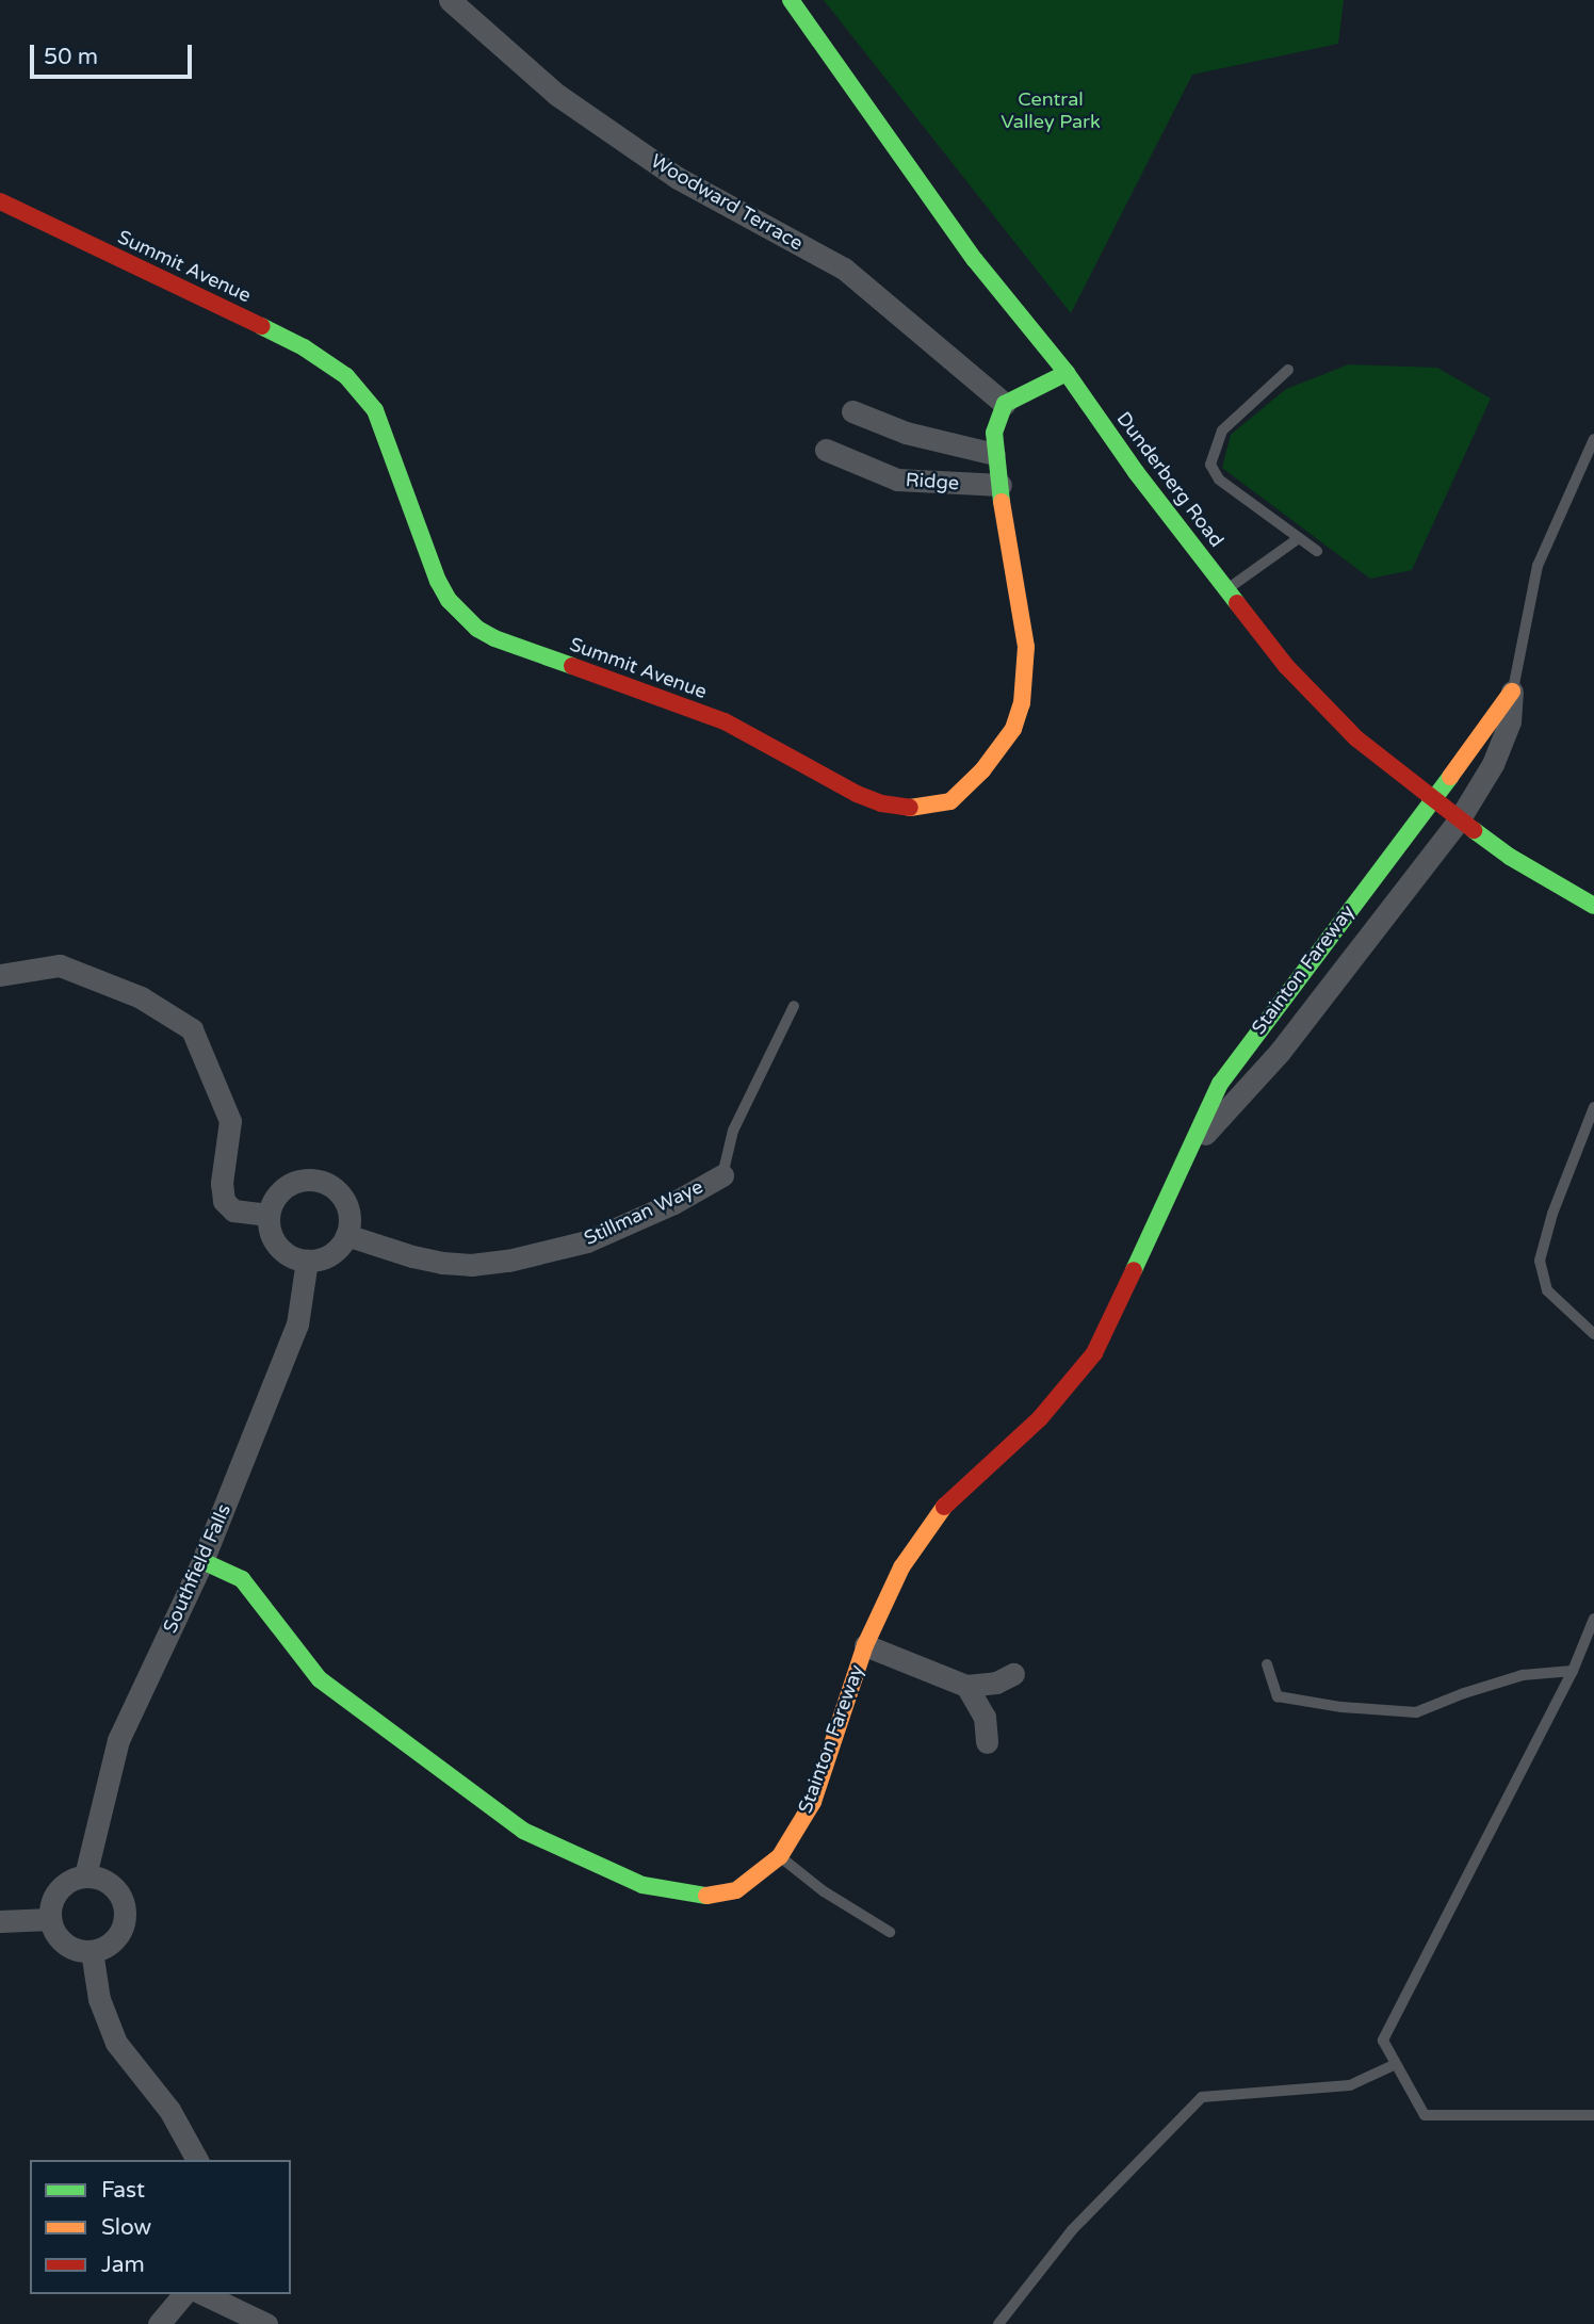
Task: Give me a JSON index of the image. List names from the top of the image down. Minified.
{"streets":{"street":["Woodward Terrace","Summit Avenue","Dunderberg Road","Ridge","Stainton Fareway","Stillman Waye","Southfield Falls"]},"crossings":[["Woodward Terrace","Summit Avenue"],["Summit Avenue","Ridge"],["Dunderberg Road","Stainton Fareway"],["Stainton Fareway","Southfield Falls"],["Stillman Waye","Southfield Falls"]],"parks":["Central Valley Park"],"legend":["Fast","Slow","Jam"],"scale_bar":"50 m"}
